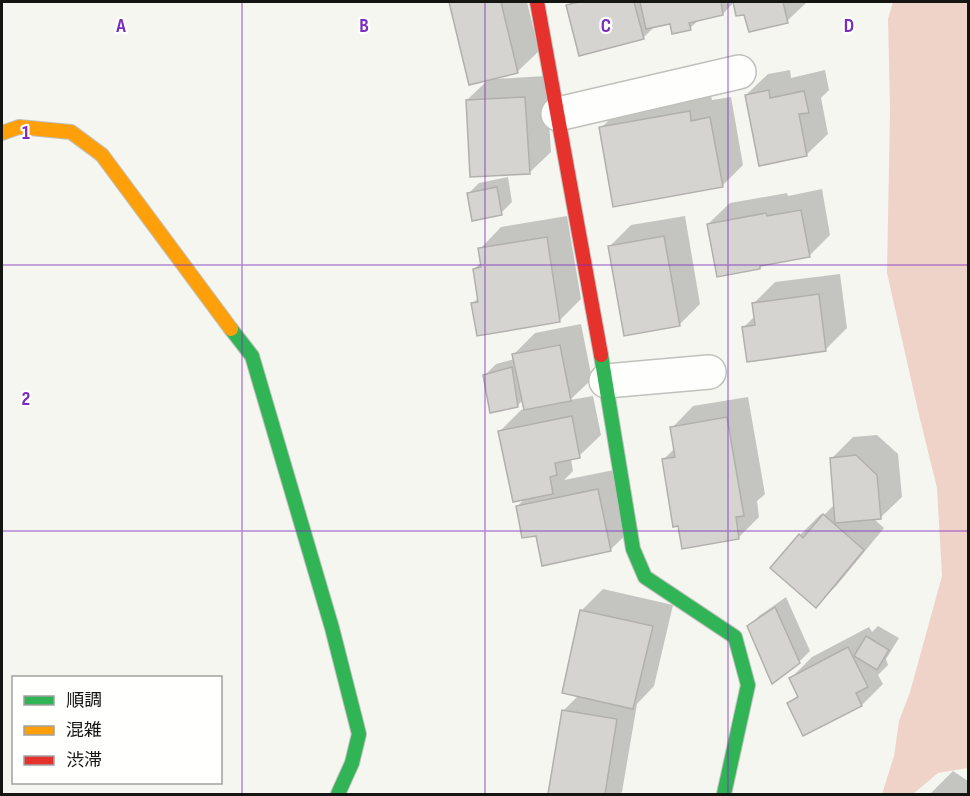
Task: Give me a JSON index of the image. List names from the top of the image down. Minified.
{"legend":["順調","混雑","渋滞"],"grid":{"columns":["A","B","C","D"],"rows":["1","2"]}}
